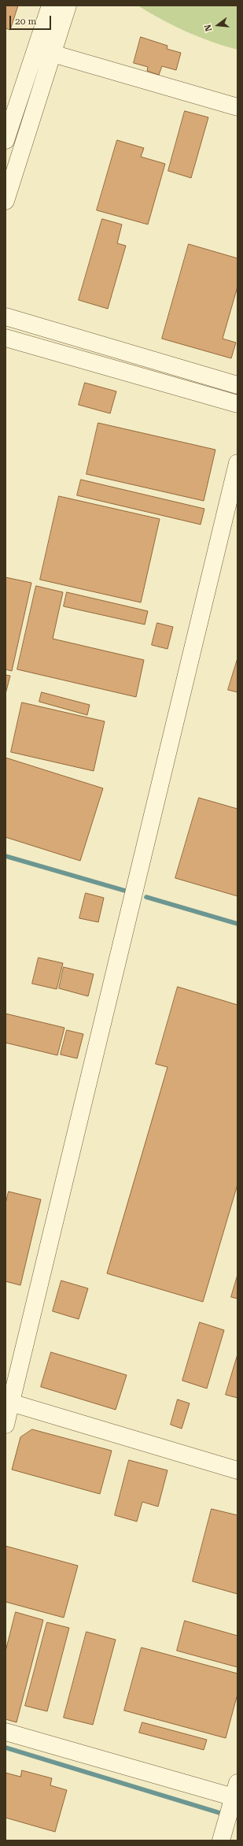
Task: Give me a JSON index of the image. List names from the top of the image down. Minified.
{"scale_bar":"20 m","north":"left"}
